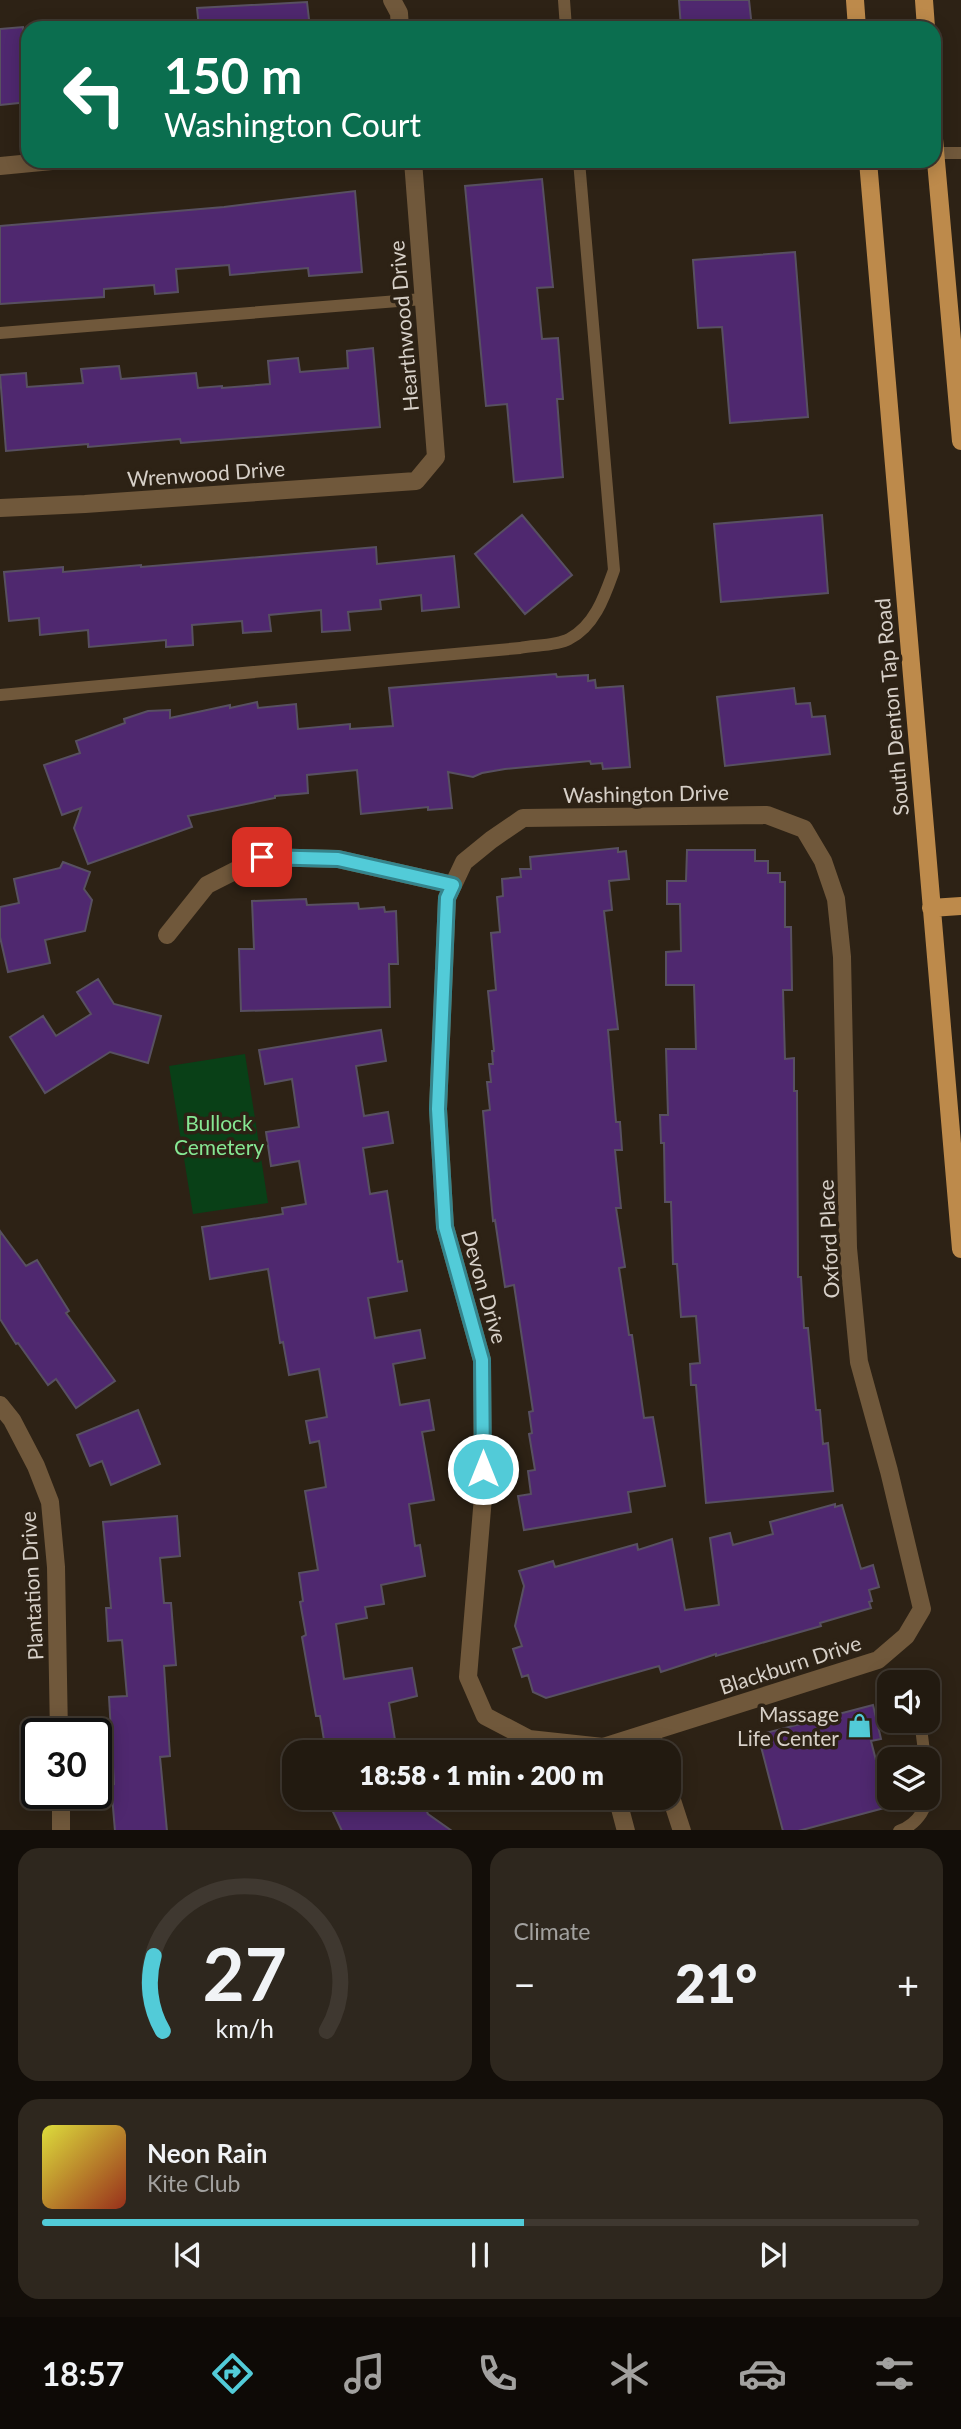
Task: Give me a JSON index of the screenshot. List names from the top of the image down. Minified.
{"streets":{"main road":["South Denton Tap Road"],"street":["Hearthwood Drive","Wrenwood Drive","Washington Drive","Oxford Place","Devon Drive","Plantation Drive","Blackburn Drive"]},"crossings":[["Hearthwood Drive","Wrenwood Drive"],["Washington Drive","Oxford Place"],["Washington Drive","Devon Drive"],["Oxford Place","Blackburn Drive"],["Devon Drive","Blackburn Drive"]],"parks":["Bullock Cemetery"],"places":{"shop":["Massage Life Center"]},"page":{"turn":["150 m","Washington Court"],"limit":"30","trip":"18:58 · 1 min · 200 m","tile":"Climate","heat":["−","21°","+"],"song":["Neon Rain","Kite Club"],"tabs":"18:57","gauge":["27","km/h"]}}
